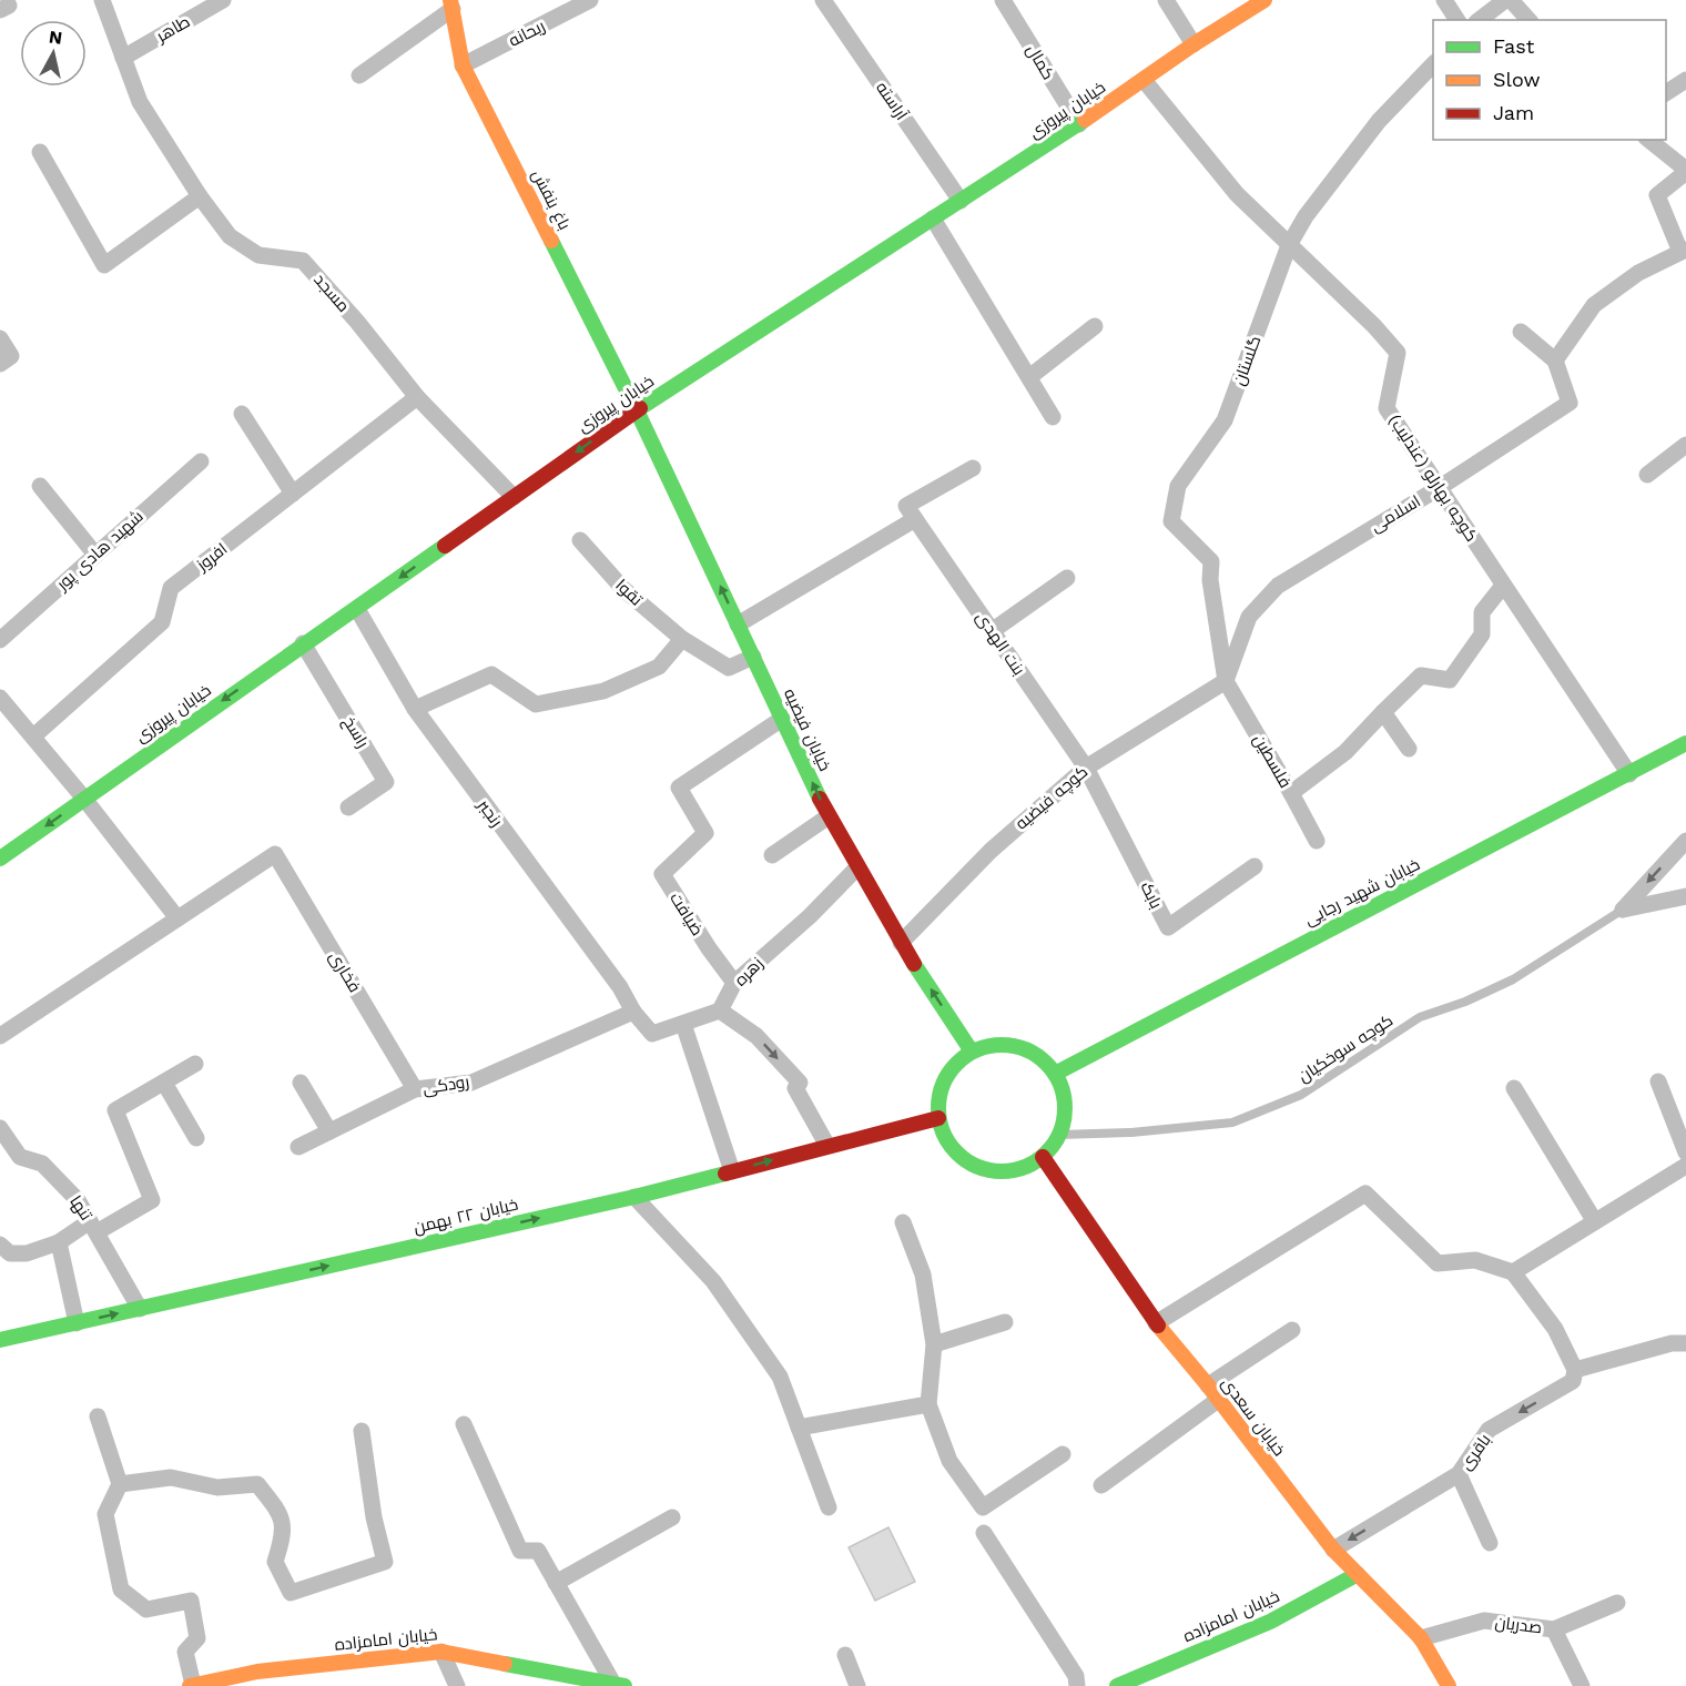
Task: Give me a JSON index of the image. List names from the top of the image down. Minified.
{"streets":{"main road":["خیابان پیروزی","باغ بنفش","خیابان فیضیه","خیابان شهید رجایی","خیابان ۲۲ بهمن","خیابان سعدی","خیابان امامزاده"],"street":["طاهر","ریحانه","کمال","آراسته","مسجد","گلستان","کوچه بهارلو (عندلیب)","اسلامی","شهید هادی پور","افروز","تقوا","بنت الهدی","راسخ","فلسطین","کوچه فیضیه","رنجبر","بابک","ضیافت","فخاری","زهره","رودکی","تنها","باقری","صدریان"],"lane":["کوچه سوخکیان"]},"crossings":[["طاهر","مسجد"],["ریحانه","باغ بنفش"],["کمال","خیابان پیروزی"],["آراسته","خیابان پیروزی"],["خیابان پیروزی","باغ بنفش"],["خیابان پیروزی","مسجد"],["خیابان پیروزی","کوچه بهارلو (عندلیب)"],["خیابان پیروزی","خیابان فیضیه"],["خیابان پیروزی","راسخ"],["خیابان پیروزی","رنجبر"],["باغ بنفش","خیابان فیضیه"],["مسجد","افروز"],["گلستان","کوچه بهارلو (عندلیب)"],["گلستان","اسلامی"],["گلستان","فلسطین"],["گلستان","کوچه فیضیه"],["کوچه بهارلو (عندلیب)","اسلامی"],["کوچه بهارلو (عندلیب)","خیابان شهید رجایی"],["اسلامی","فلسطین"],["اسلامی","کوچه فیضیه"],["تقوا","خیابان فیضیه"],["بنت الهدی","کوچه فیضیه"],["بنت الهدی","بابک"],["خیابان فیضیه","کوچه فیضیه"],["خیابان فیضیه","خیابان شهید رجایی"],["خیابان فیضیه","ضیافت"],["خیابان فیضیه","زهره"],["خیابان فیضیه","کوچه سوخکیان"],["خیابان فیضیه","خیابان ۲۲ بهمن"],["خیابان فیضیه","خیابان سعدی"],["فلسطین","کوچه فیضیه"],["کوچه فیضیه","بابک"],["رنجبر","رودکی"],["خیابان شهید رجایی","کوچه سوخکیان"],["خیابان شهید رجایی","خیابان ۲۲ بهمن"],["خیابان شهید رجایی","خیابان سعدی"],["ضیافت","زهره"],["فخاری","رودکی"],["کوچه سوخکیان","خیابان ۲۲ بهمن"],["کوچه سوخکیان","خیابان سعدی"],["تنها","خیابان ۲۲ بهمن"],["خیابان ۲۲ بهمن","خیابان سعدی"],["خیابان سعدی","باقری"],["خیابان سعدی","خیابان امامزاده"],["خیابان سعدی","صدریان"]],"one_way":["خیابان پیروزی","خیابان فیضیه","خیابان ۲۲ بهمن","باقری"],"legend":["Fast","Slow","Jam"],"north":"top"}
